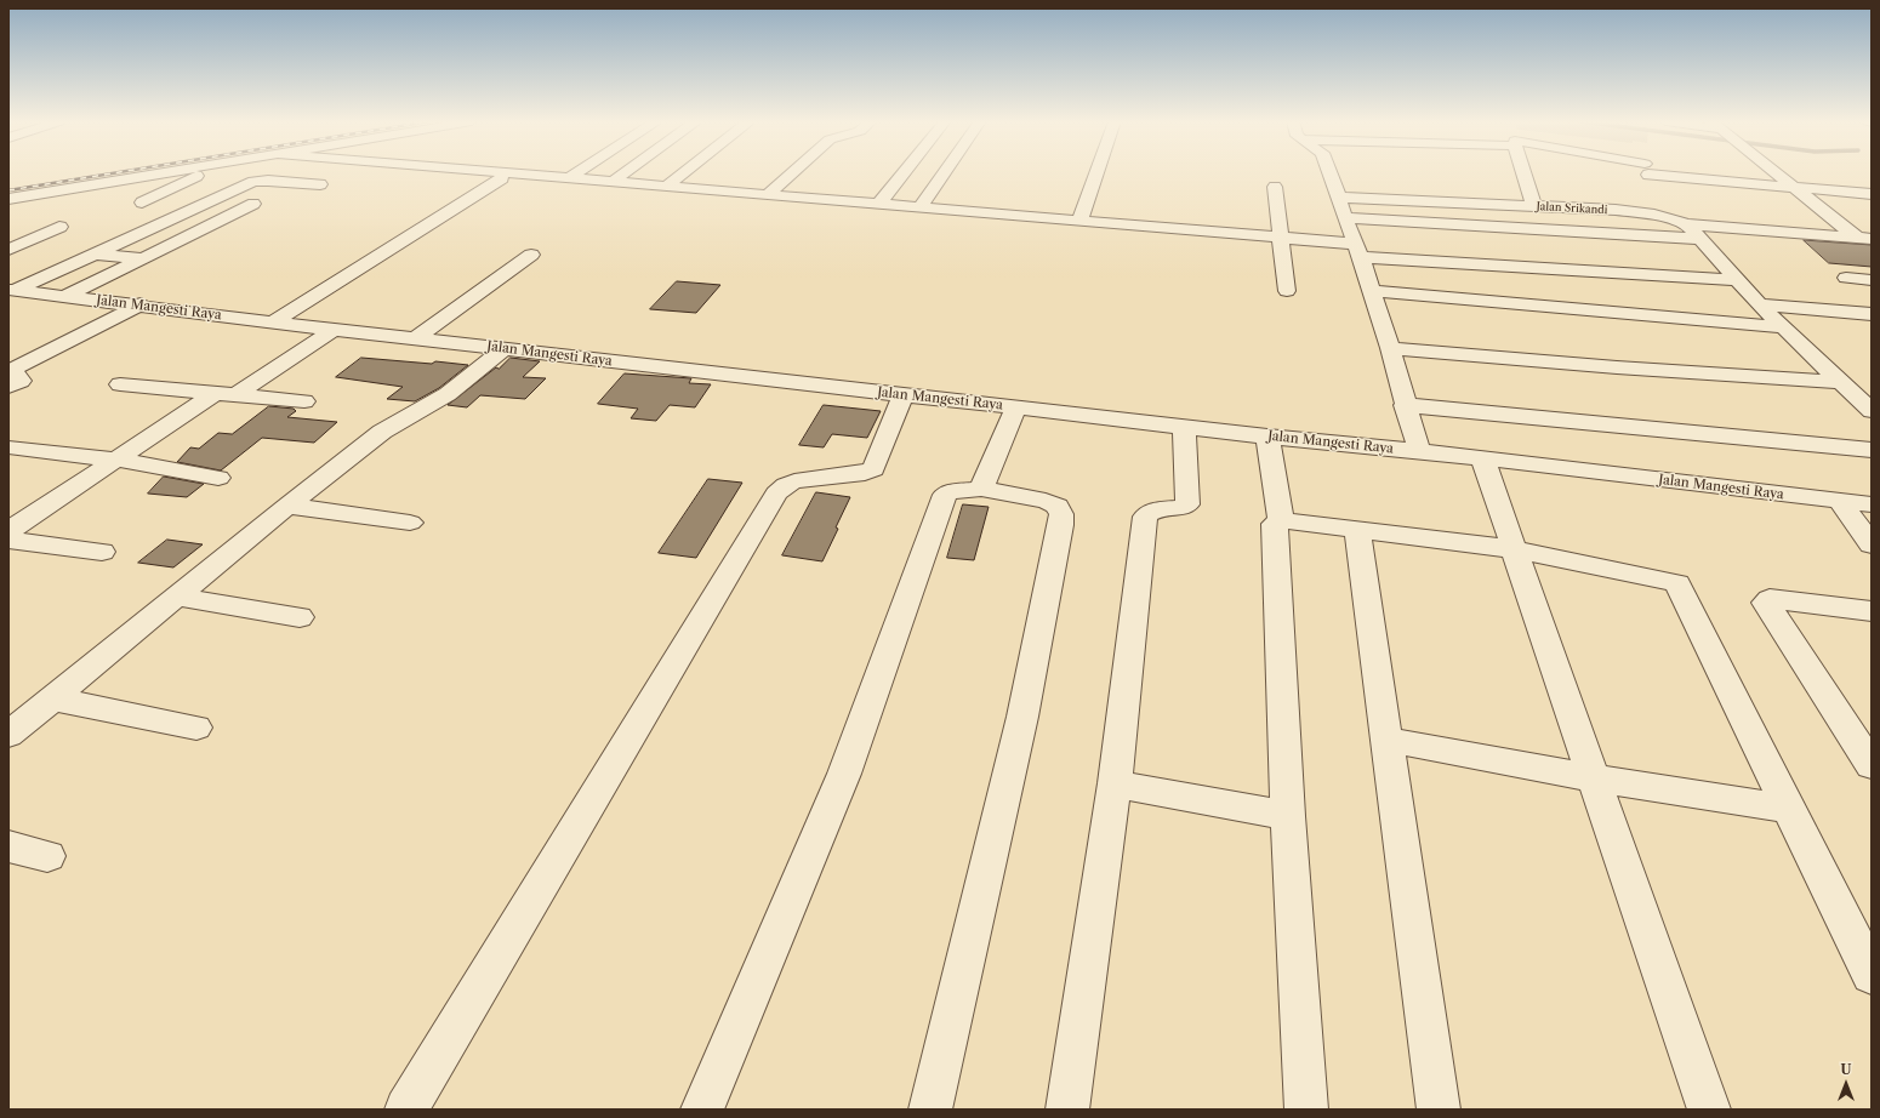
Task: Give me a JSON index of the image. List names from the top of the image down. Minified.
{"streets":{"street":["Jalan Srikandi","Jalan Mangesti Raya"]},"north":"top"}
